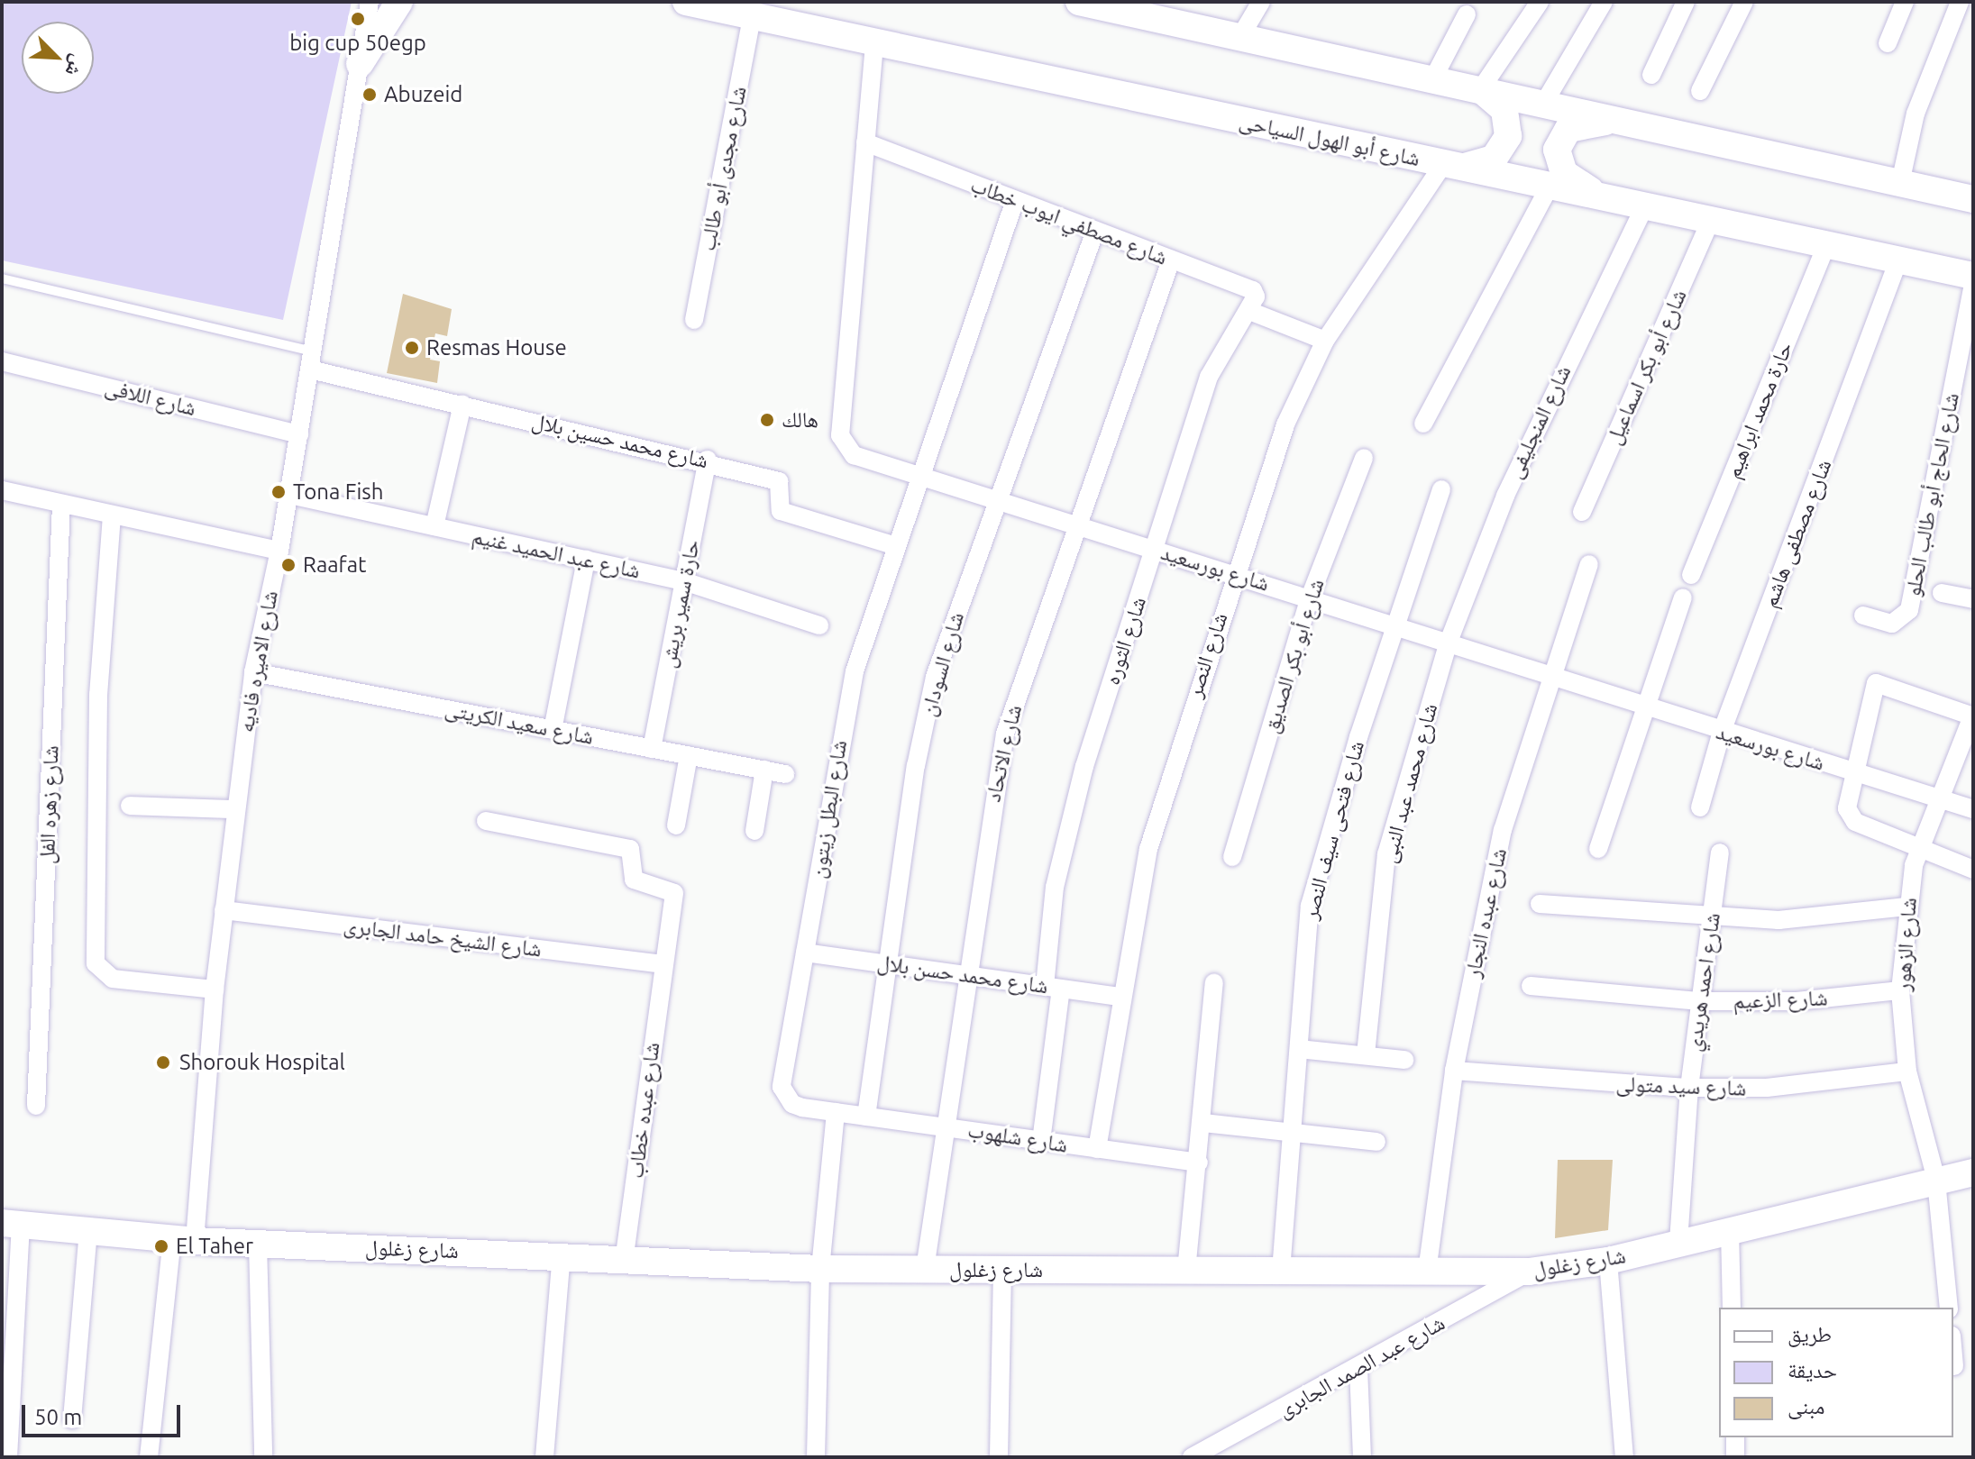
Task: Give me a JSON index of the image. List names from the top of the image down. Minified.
{"streets":{"main road":["شارع أبو الهول السياحى","شارع زغلول"],"street":["شارع مجدى أبو طالب","شارع مصطفي ايوب خطاب","شارع أبو بكر اسماعيل","شارع اللافى","حارة محمد ابراهيم","شارع المنجليفى","شارع محمد حسين بلال","شارع الحاج أبو طالب الحلو","شارع مصطفى هاشم","شارع عبد الحميد غنيم","شارع بورسعيد","حارة سمير بريش","شارع الثوره","شارع النصر","شارع أبو بكر الصديق","شارع الاميره فاديه","شارع السودان","شارع سعيد الكريتى","شارع الاتحاد","شارع محمد عبد النبى","شارع زهره الفل","شارع البطل زيتون","شارع فتحى سيف النصر","شارع عبده النجار","شارع الشيخ حامد الجابرى","شارع الزهور","شارع محمد حسن بلال","شارع احمد هريدي","شارع الزعيم","شارع سيد متولى","شارع عبده خطاب","شارع شلهوب","شارع عبد الصمد الجابرى"]},"crossings":[["شارع أبو الهول السياحى","شارع مجدى أبو طالب"],["شارع أبو الهول السياحى","شارع أبو بكر اسماعيل"],["شارع أبو الهول السياحى","حارة محمد ابراهيم"],["شارع أبو الهول السياحى","شارع المنجليفى"],["شارع أبو الهول السياحى","شارع مصطفى هاشم"],["شارع أبو الهول السياحى","شارع بورسعيد"],["شارع أبو الهول السياحى","شارع النصر"],["شارع مصطفي ايوب خطاب","شارع بورسعيد"],["شارع مصطفي ايوب خطاب","شارع الثوره"],["شارع مصطفي ايوب خطاب","شارع السودان"],["شارع مصطفي ايوب خطاب","شارع الاتحاد"],["شارع مصطفي ايوب خطاب","شارع البطل زيتون"],["شارع اللافى","شارع الاميره فاديه"],["شارع المنجليفى","شارع بورسعيد"],["شارع المنجليفى","شارع محمد عبد النبى"],["شارع محمد حسين بلال","حارة سمير بريش"],["شارع محمد حسين بلال","شارع الاميره فاديه"],["شارع محمد حسين بلال","شارع البطل زيتون"],["شارع مصطفى هاشم","شارع بورسعيد"],["شارع عبد الحميد غنيم","حارة سمير بريش"],["شارع عبد الحميد غنيم","شارع الاميره فاديه"],["شارع بورسعيد","شارع الثوره"],["شارع بورسعيد","شارع النصر"],["شارع بورسعيد","شارع أبو بكر الصديق"],["شارع بورسعيد","شارع السودان"],["شارع بورسعيد","شارع الاتحاد"],["شارع بورسعيد","شارع محمد عبد النبى"],["شارع بورسعيد","شارع البطل زيتون"],["شارع بورسعيد","شارع فتحى سيف النصر"],["شارع بورسعيد","شارع عبده النجار"],["شارع بورسعيد","شارع الزهور"],["حارة سمير بريش","شارع سعيد الكريتى"],["شارع الثوره","شارع محمد حسن بلال"],["شارع الثوره","شارع شلهوب"],["شارع النصر","شارع محمد حسن بلال"],["شارع النصر","شارع شلهوب"],["شارع الاميره فاديه","شارع سعيد الكريتى"],["شارع الاميره فاديه","شارع الشيخ حامد الجابرى"],["شارع الاميره فاديه","شارع زغلول"],["شارع السودان","شارع محمد حسن بلال"],["شارع السودان","شارع شلهوب"],["شارع الاتحاد","شارع محمد حسن بلال"],["شارع الاتحاد","شارع شلهوب"],["شارع الاتحاد","شارع زغلول"],["شارع البطل زيتون","شارع محمد حسن بلال"],["شارع البطل زيتون","شارع شلهوب"],["شارع فتحى سيف النصر","شارع زغلول"],["شارع عبده النجار","شارع سيد متولى"],["شارع عبده النجار","شارع زغلول"],["شارع الشيخ حامد الجابرى","شارع عبده خطاب"],["شارع الزهور","شارع الزعيم"],["شارع الزهور","شارع سيد متولى"],["شارع الزهور","شارع زغلول"],["شارع احمد هريدي","شارع الزعيم"],["شارع احمد هريدي","شارع سيد متولى"],["شارع احمد هريدي","شارع زغلول"],["شارع عبده خطاب","شارع زغلول"],["شارع زغلول","شارع عبد الصمد الجابرى"]],"places":["big cup 50egp","Abuzeid","Resmas House","هالك","Tona Fish","Raafat","Shorouk Hospital","El Taher"],"legend":["طريق","حديقة","مبنى"],"scale_bar":"50 m","north":"bottom right"}
